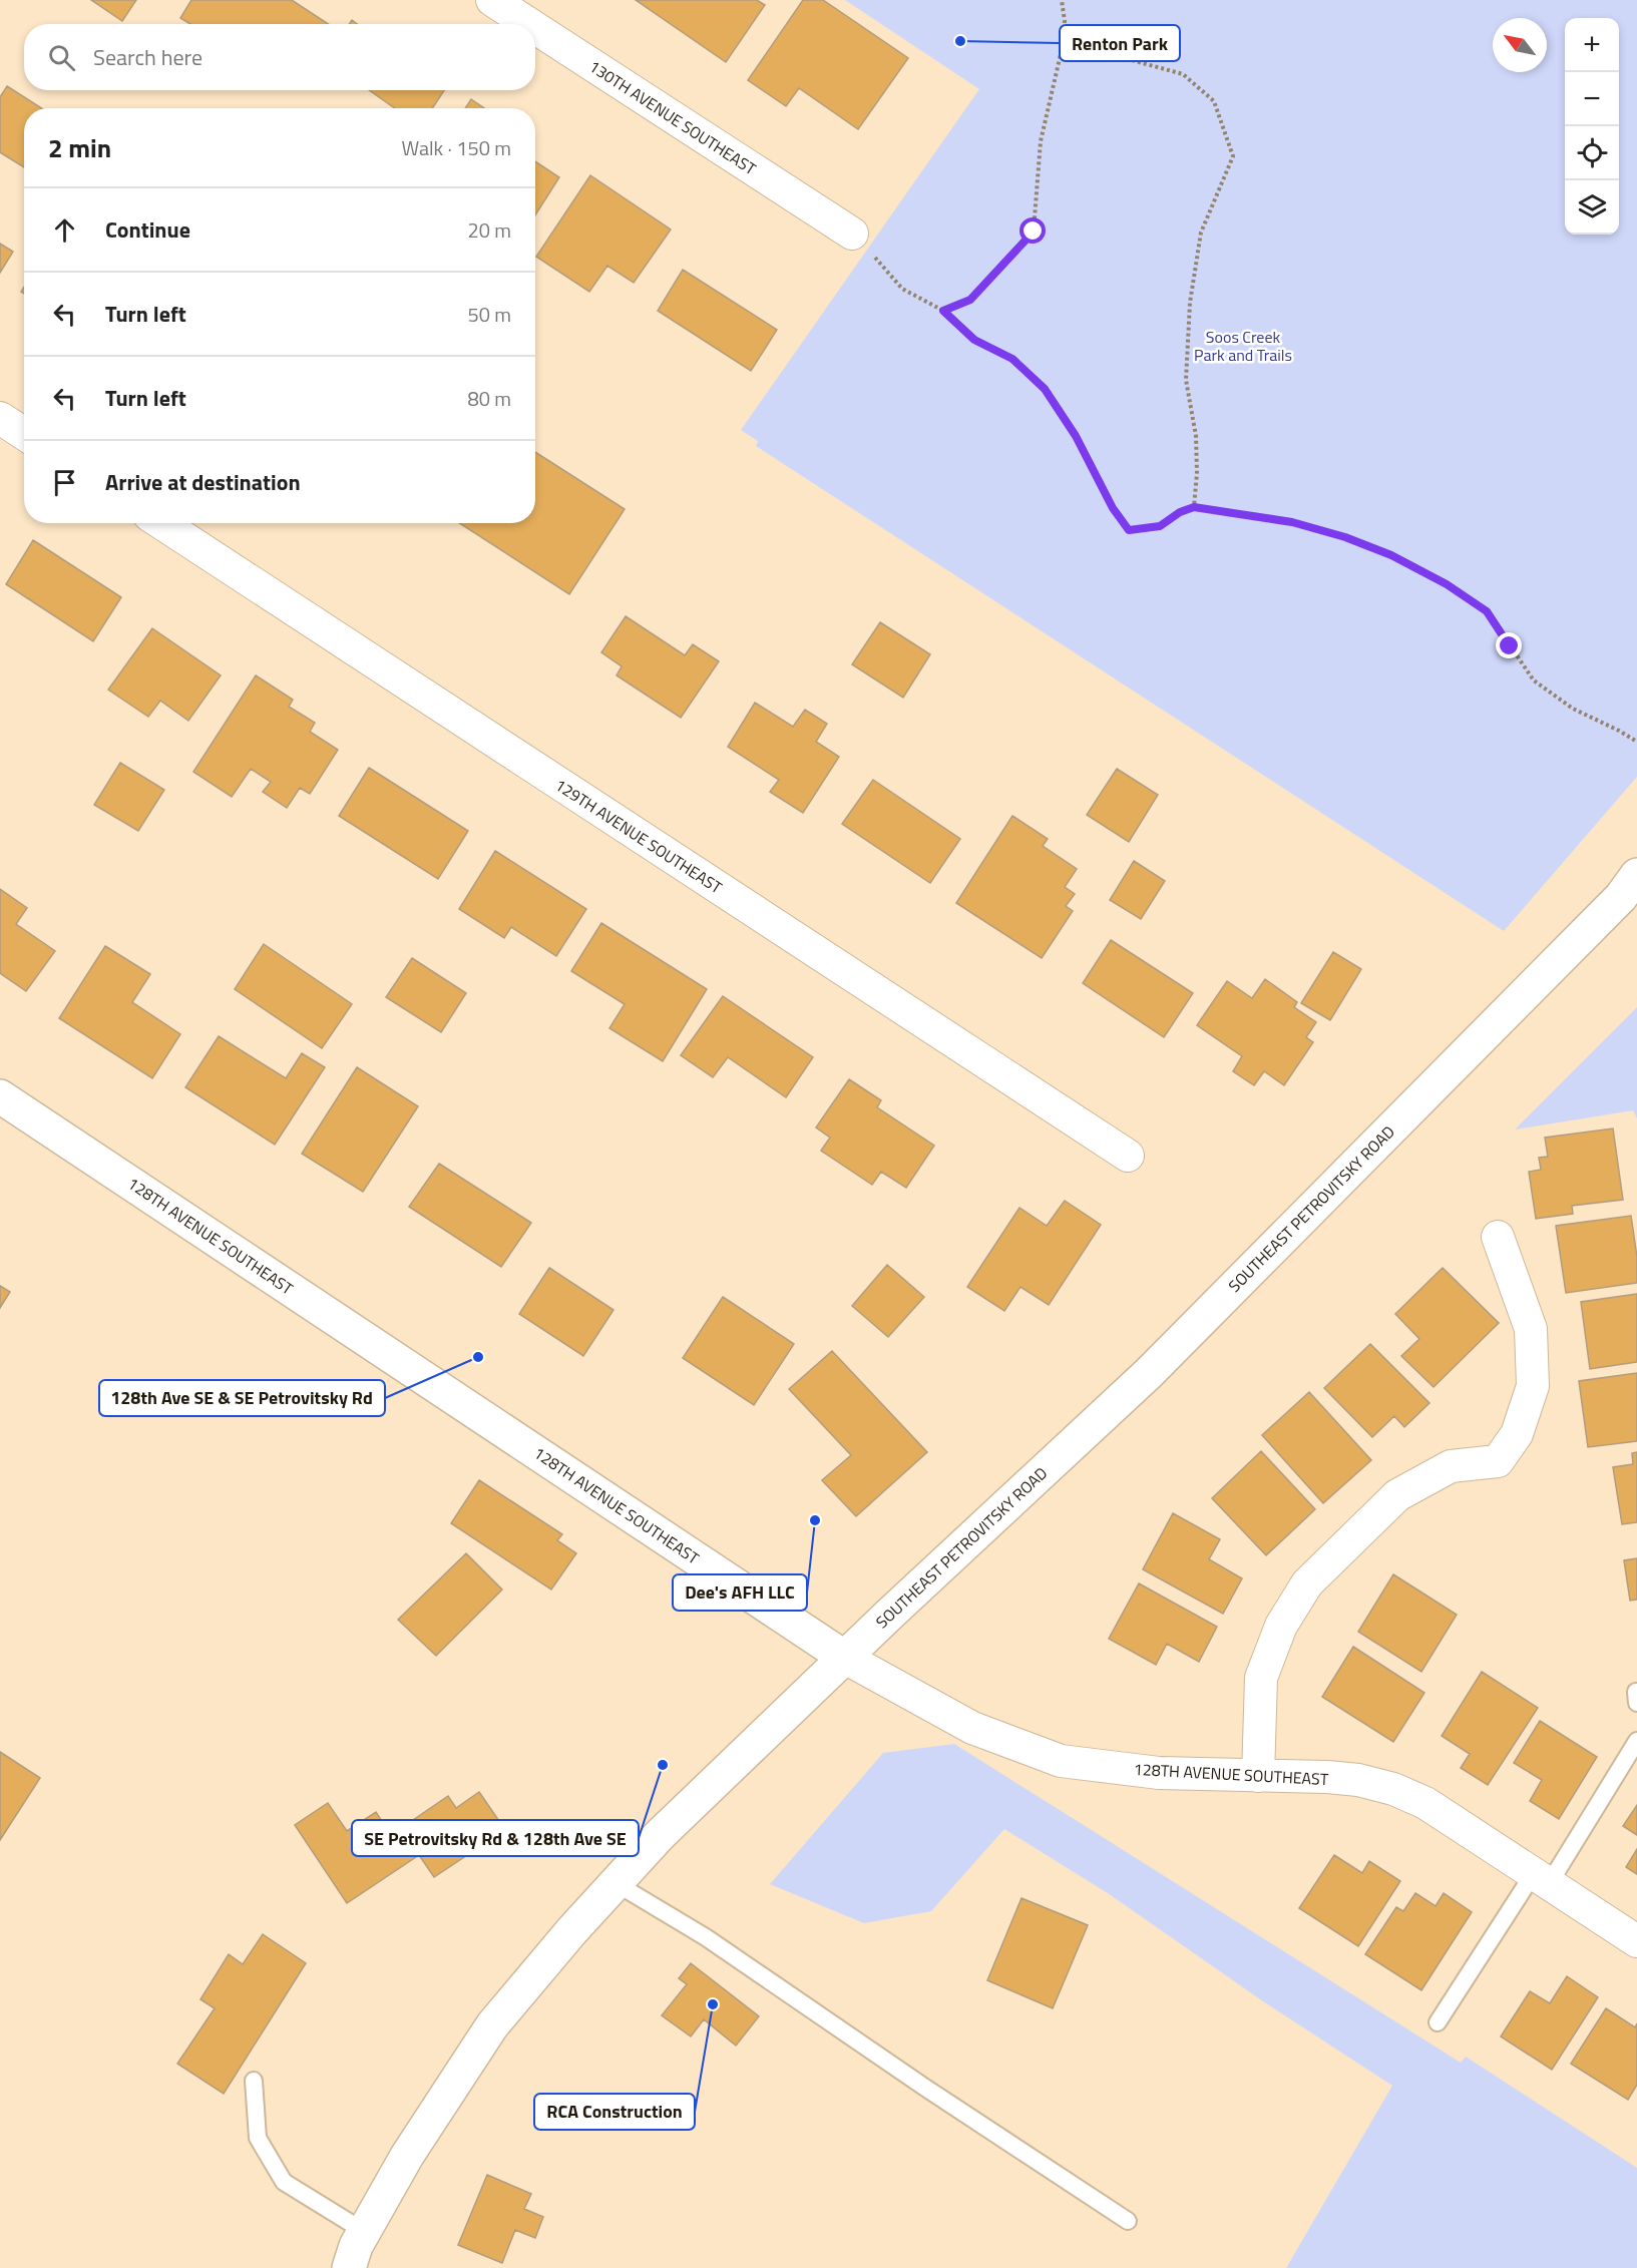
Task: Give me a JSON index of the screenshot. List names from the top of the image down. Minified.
{"streets":{"main road":["SOUTHEAST PETROVITSKY ROAD","128TH AVENUE SOUTHEAST"],"street":["130TH AVENUE SOUTHEAST","129TH AVENUE SOUTHEAST"]},"crossings":[["SOUTHEAST PETROVITSKY ROAD","128TH AVENUE SOUTHEAST"]],"parks":["Soos Creek Park and Trails"],"places":["Renton Park","128th Ave SE & SE Petrovitsky Rd","Dee's AFH LLC","SE Petrovitsky Rd & 128th Ave SE","RCA Construction"],"north":"top left","page":{"map_buttons":["+","−"],"search":"Search here","heading":["2 min","Walk · 150 m"],"list":[["Continue","20 m"],["Turn left","50 m"],["Turn left","80 m"],"Arrive at destination"]}}
